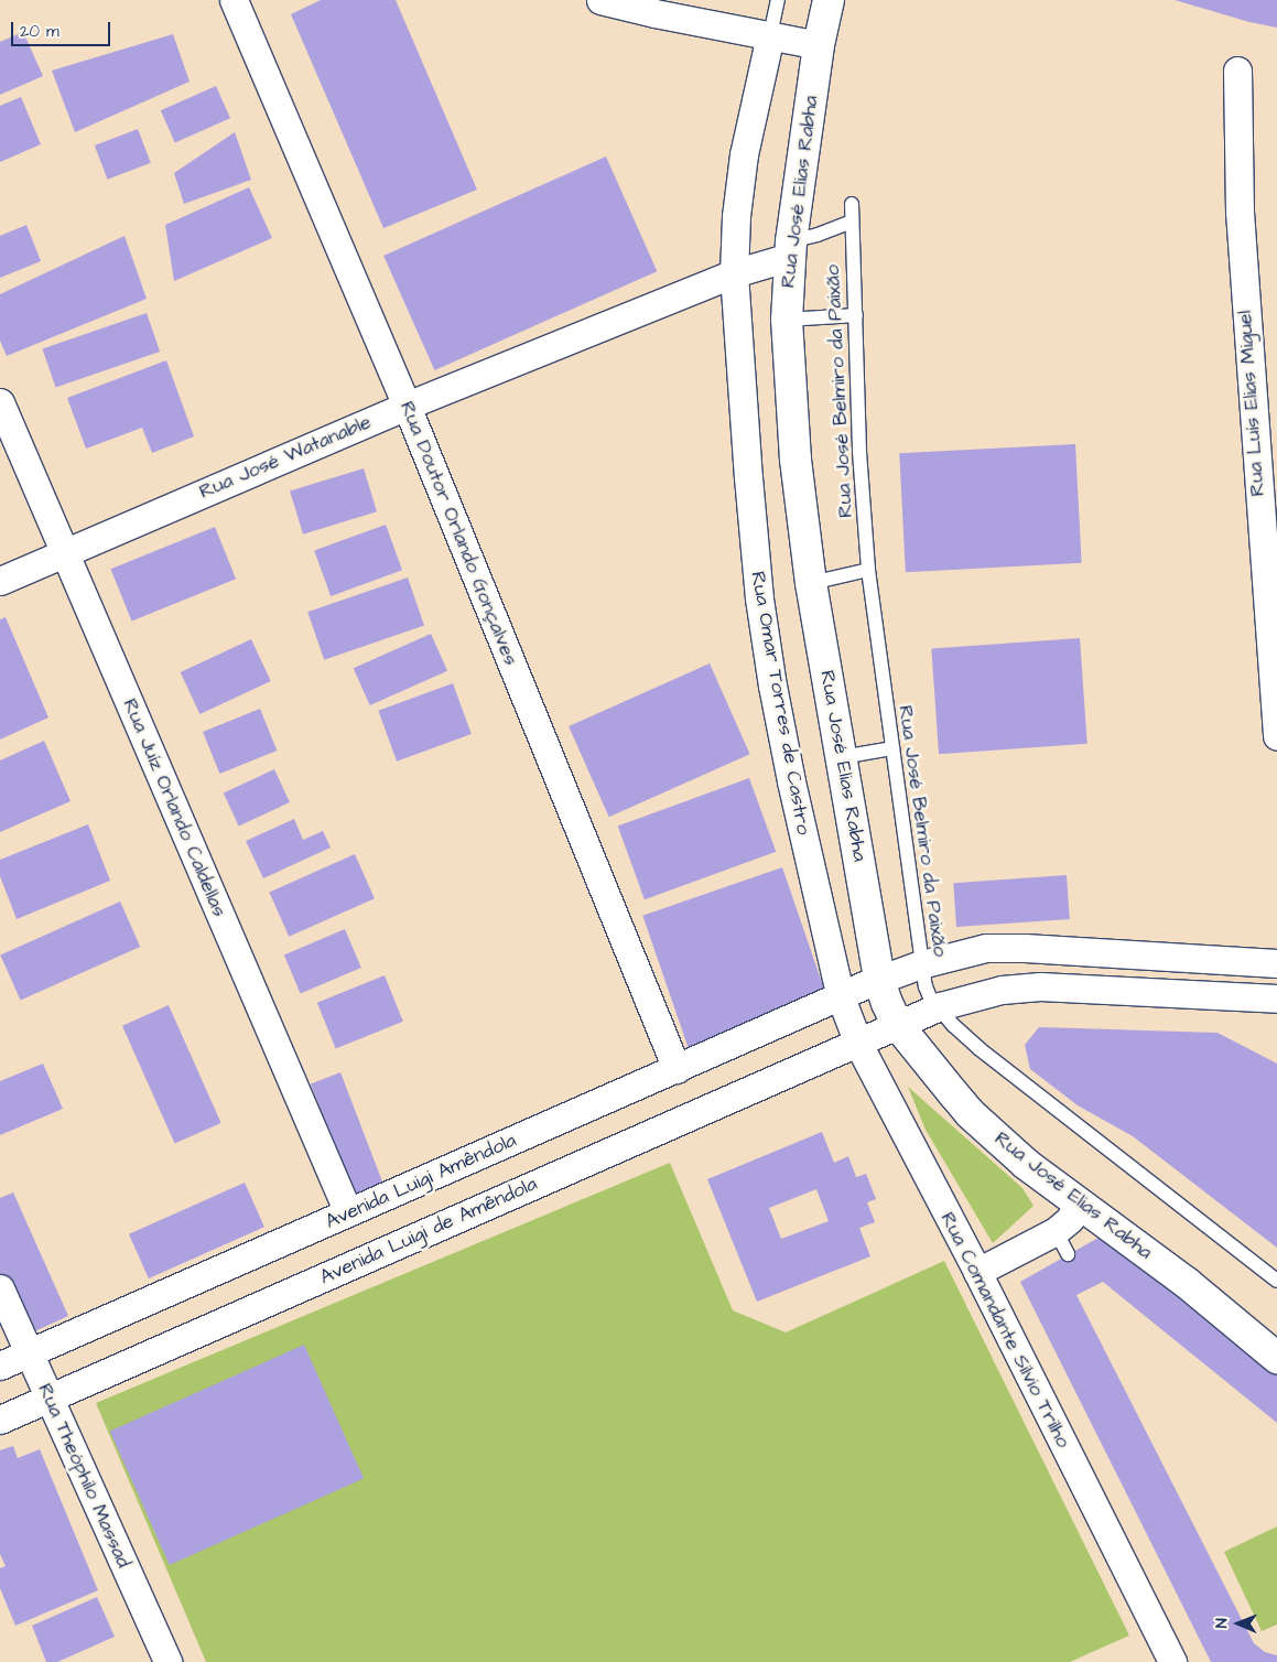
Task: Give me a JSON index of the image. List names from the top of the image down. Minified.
{"streets":{"street":["Rua José Elias Rabha","Rua Luís Elias Miguel","Rua José Watanable","Rua Doutor Orlando Gonçalves","Rua Omar Torres de Castro","Rua Juíz Orlando Caldellas","Avenida Luigi Amêndola","Avenida Luigi de Amêndola","Rua Comandante Silvio Trilho","Rua Theóphilo Massad"],"lane":["Rua José Belmiro da Paixão"]},"crossings":[["Rua José Elias Rabha","Rua José Watanable"],["Rua José Elias Rabha","Avenida Luigi Amêndola"],["Rua José Elias Rabha","Avenida Luigi de Amêndola"],["Rua José Belmiro da Paixão","Avenida Luigi Amêndola"],["Rua José Belmiro da Paixão","Avenida Luigi de Amêndola"],["Rua José Watanable","Rua Doutor Orlando Gonçalves"],["Rua José Watanable","Rua Omar Torres de Castro"],["Rua José Watanable","Rua Juíz Orlando Caldellas"],["Rua Doutor Orlando Gonçalves","Avenida Luigi Amêndola"],["Rua Omar Torres de Castro","Avenida Luigi Amêndola"],["Rua Omar Torres de Castro","Rua Comandante Silvio Trilho"],["Rua Juíz Orlando Caldellas","Avenida Luigi Amêndola"],["Avenida Luigi Amêndola","Rua Comandante Silvio Trilho"],["Avenida Luigi Amêndola","Rua Theóphilo Massad"],["Avenida Luigi de Amêndola","Rua Comandante Silvio Trilho"],["Avenida Luigi de Amêndola","Rua Theóphilo Massad"]],"scale_bar":"20 m","north":"left"}
